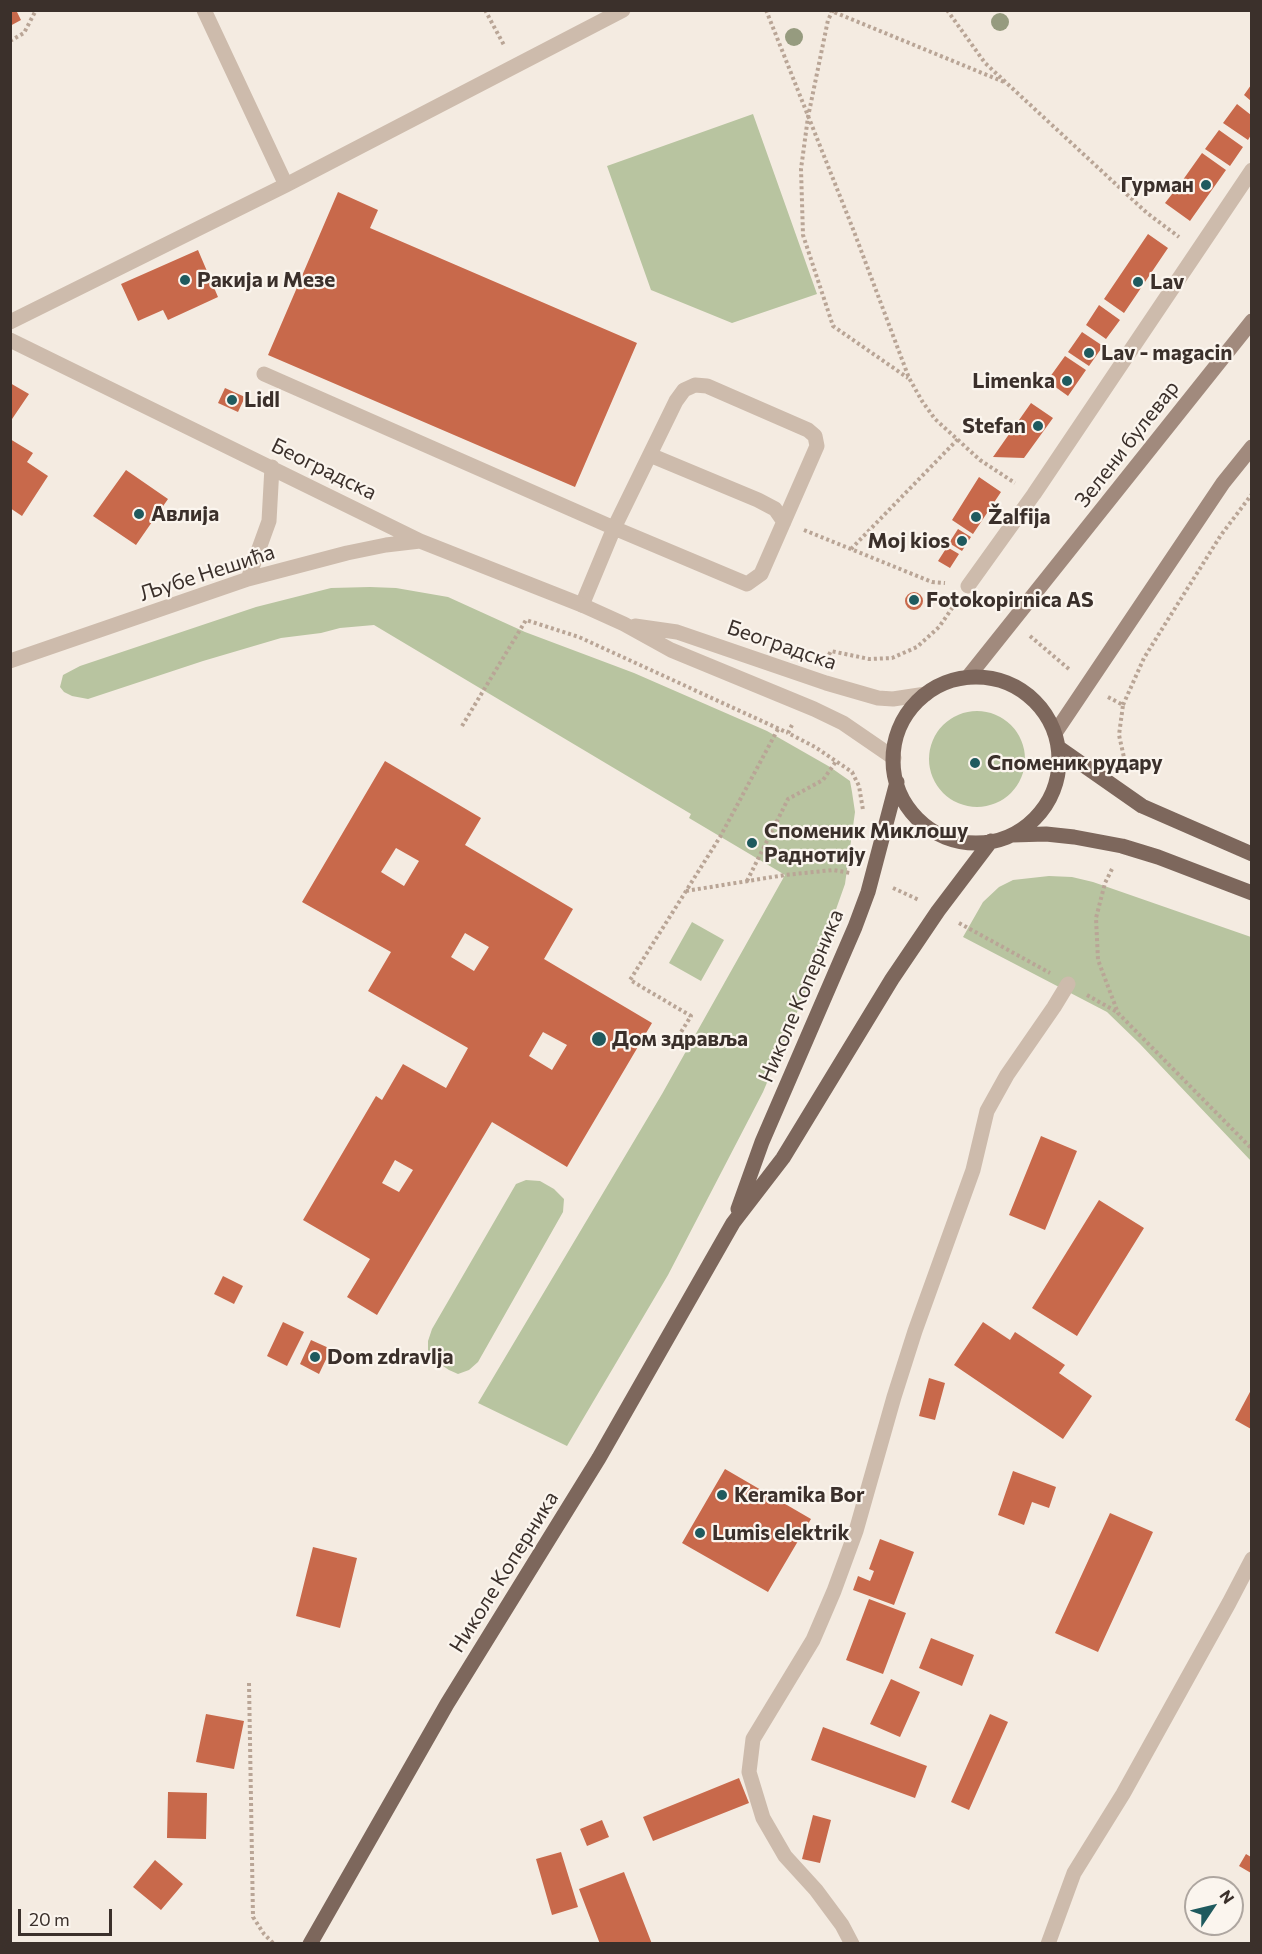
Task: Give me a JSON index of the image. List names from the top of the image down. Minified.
{"streets":{"main road":["Николе Коперника"],"street":["Зелени булевар","Београдска","Љубе Нешића"]},"crossings":[["Зелени булевар","Београдска"],["Зелени булевар","Николе Коперника"],["Београдска","Љубе Нешића"],["Београдска","Николе Коперника"]],"places":["Гурман","Ракија и Мезе","Lav","Lav - magacin","Limenka","Lidl","Stefan","Авлија","Žalfija","Moj kios","Fotokopirnica AS","Споменик рудару","Споменик Миклошу Раднотију","Дом здравља","Dom zdravlja","Keramika Bor","Lumis elektrik"],"scale_bar":"20 m","north":"top right"}
